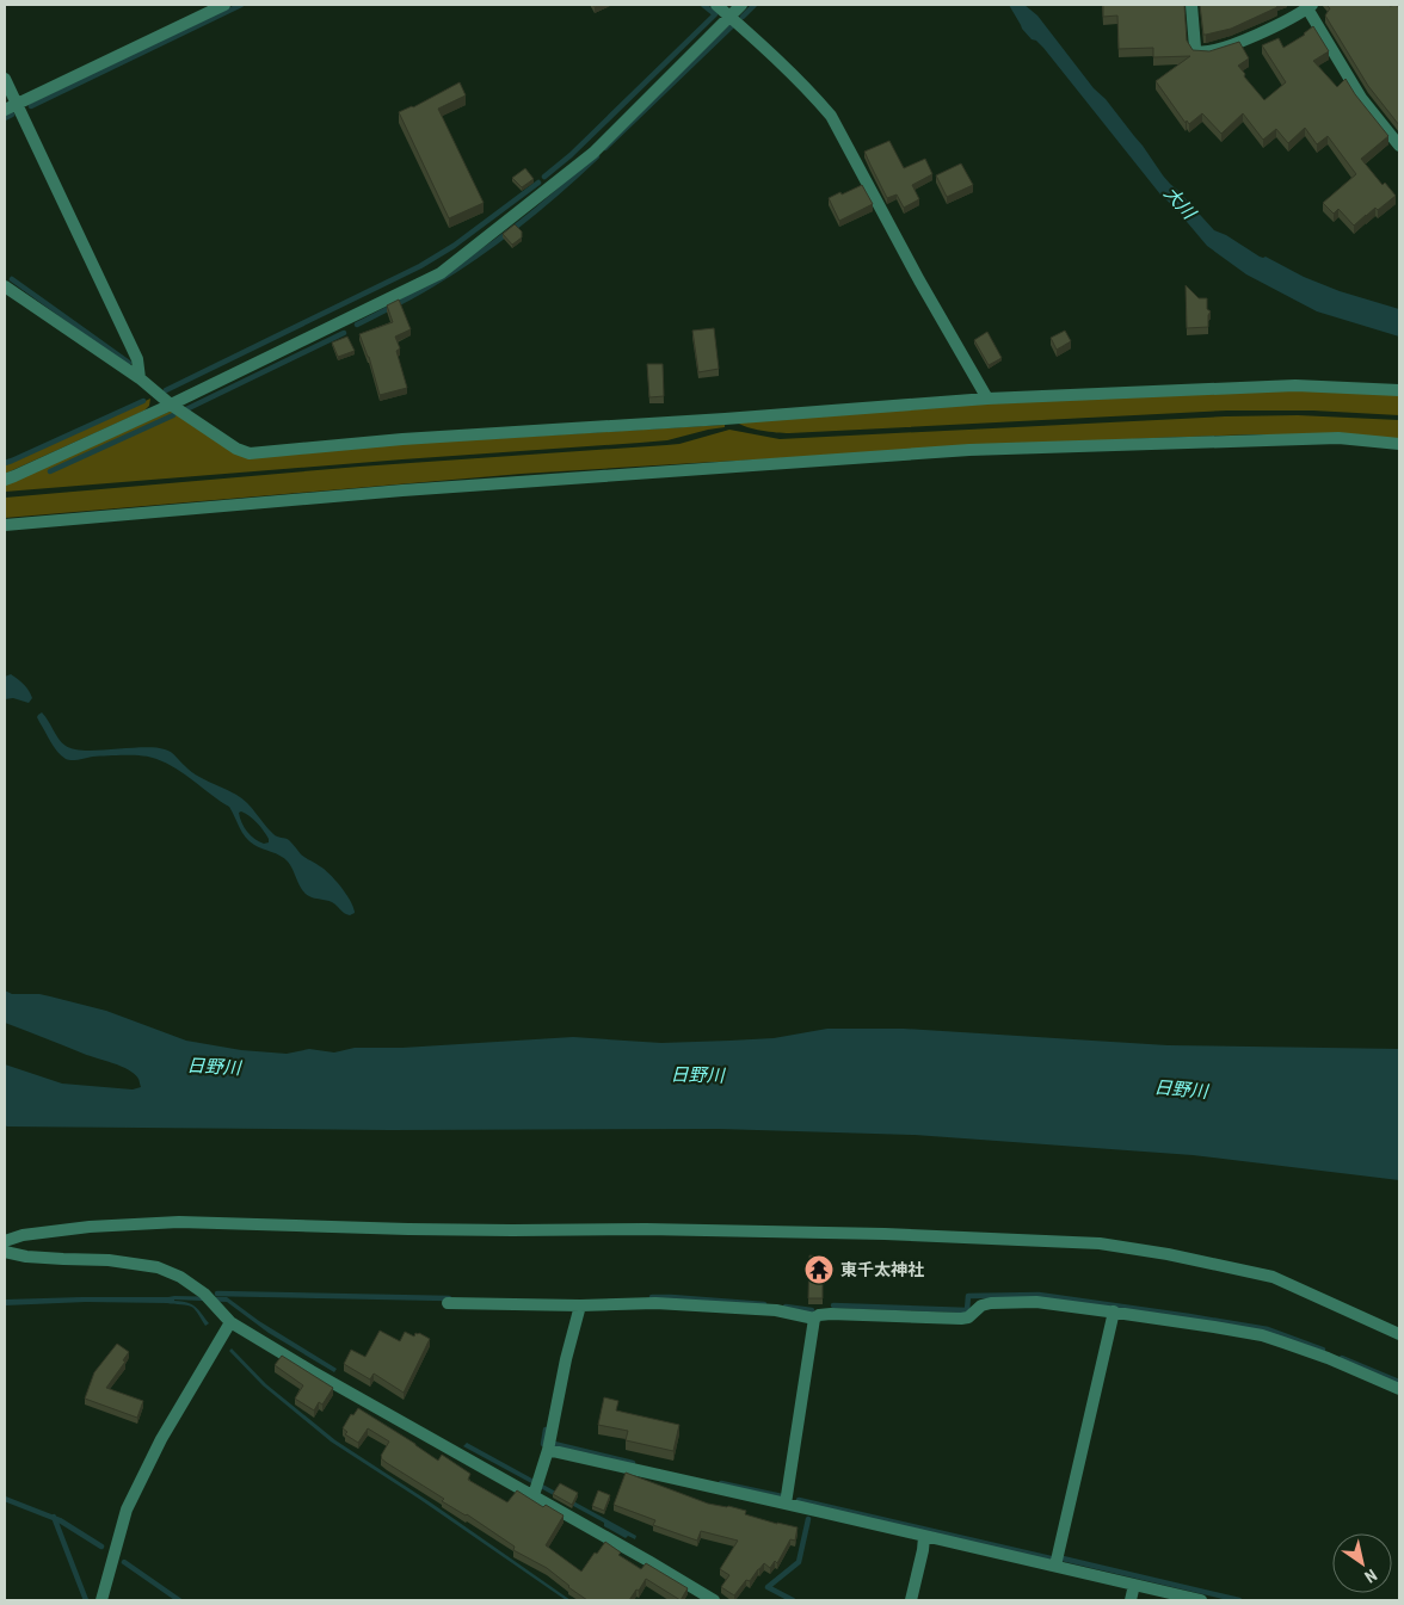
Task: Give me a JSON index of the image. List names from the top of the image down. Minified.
{"water":["大川","日野川"],"places":{"temple":["東千太神社"]},"north":"bottom right"}
